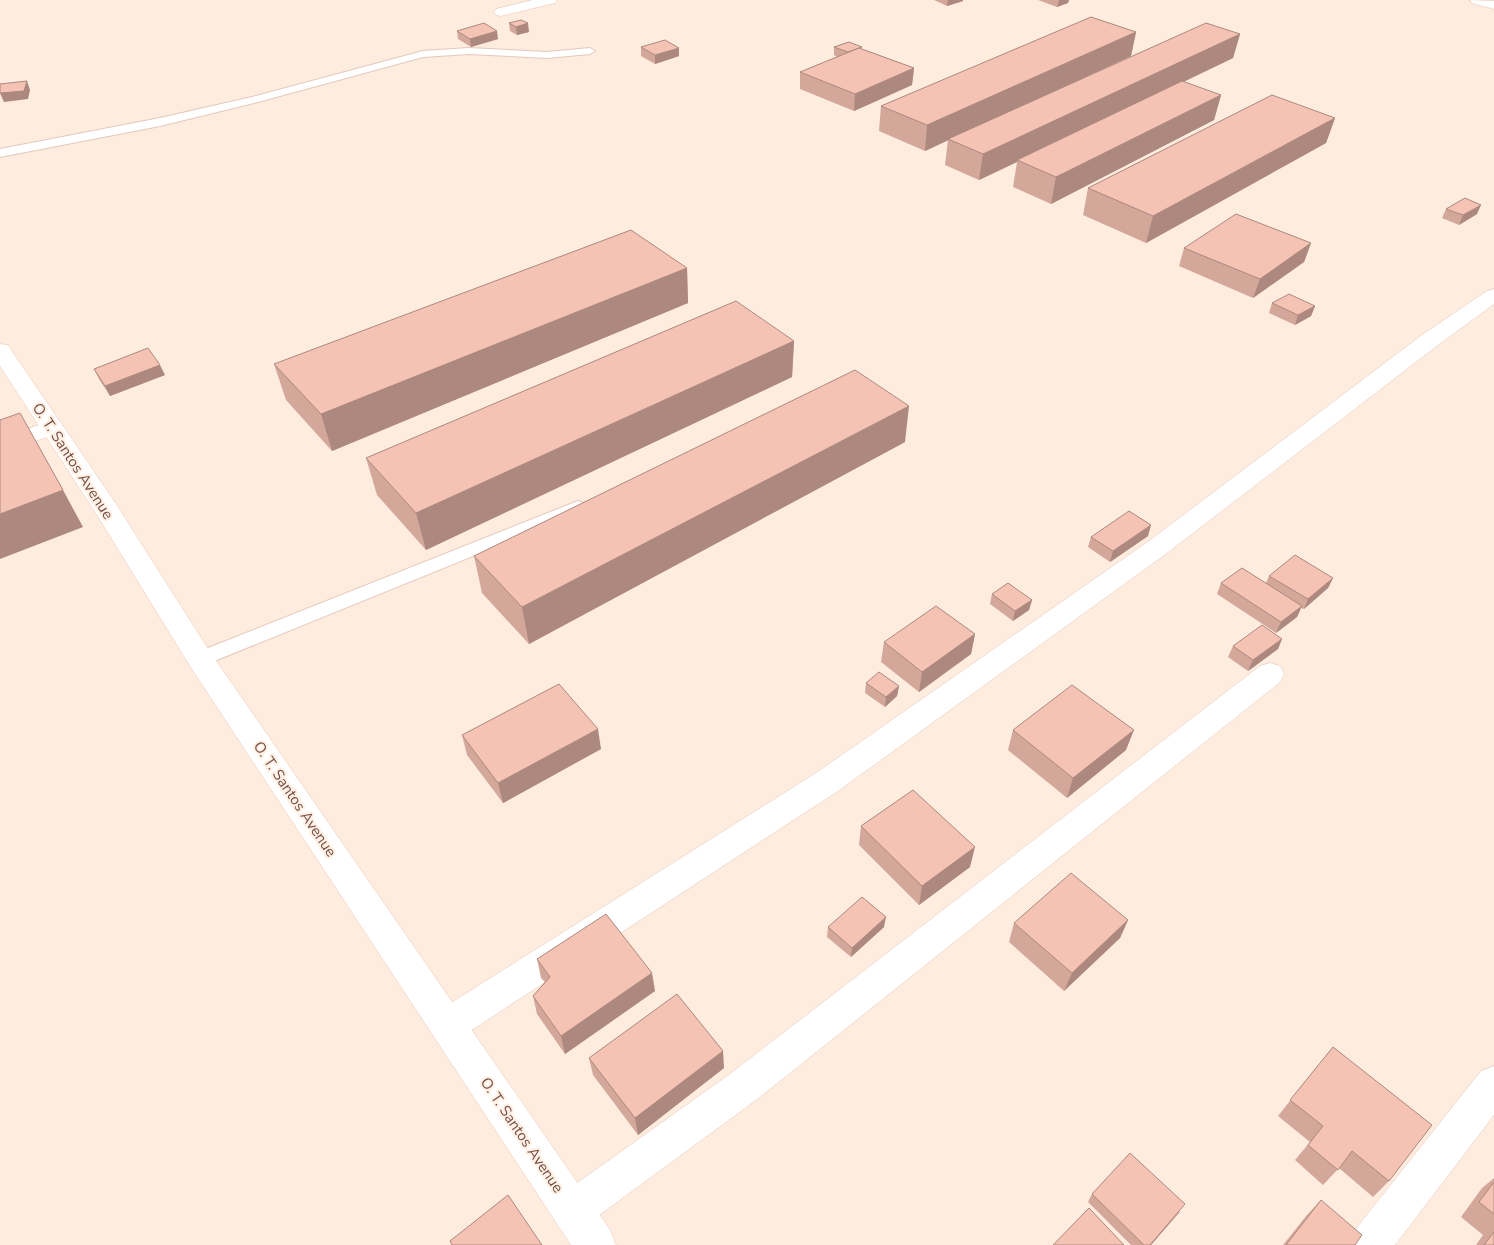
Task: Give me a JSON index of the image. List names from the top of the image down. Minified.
{"streets":{"street":["O. T. Santos Avenue"]}}
